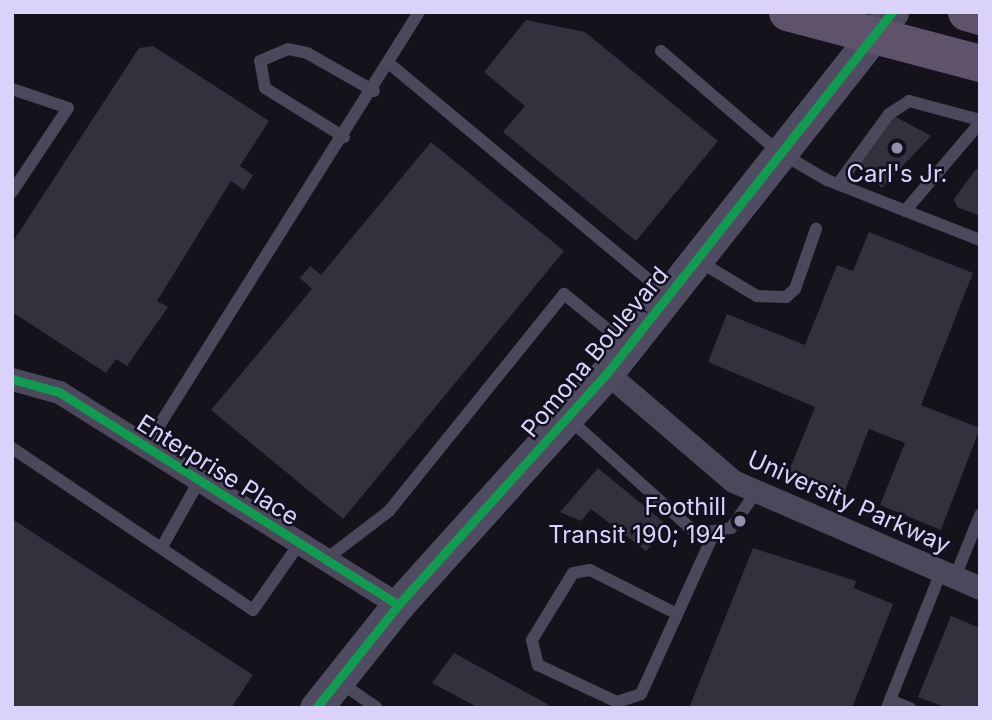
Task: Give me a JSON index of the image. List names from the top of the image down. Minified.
{"streets":{"street":["Pomona Boulevard","Enterprise Place","University Parkway"]},"crossings":[["Pomona Boulevard","Enterprise Place"],["Pomona Boulevard","University Parkway"]],"places":["Carl's Jr.","Foothill Transit 190; 194"]}
